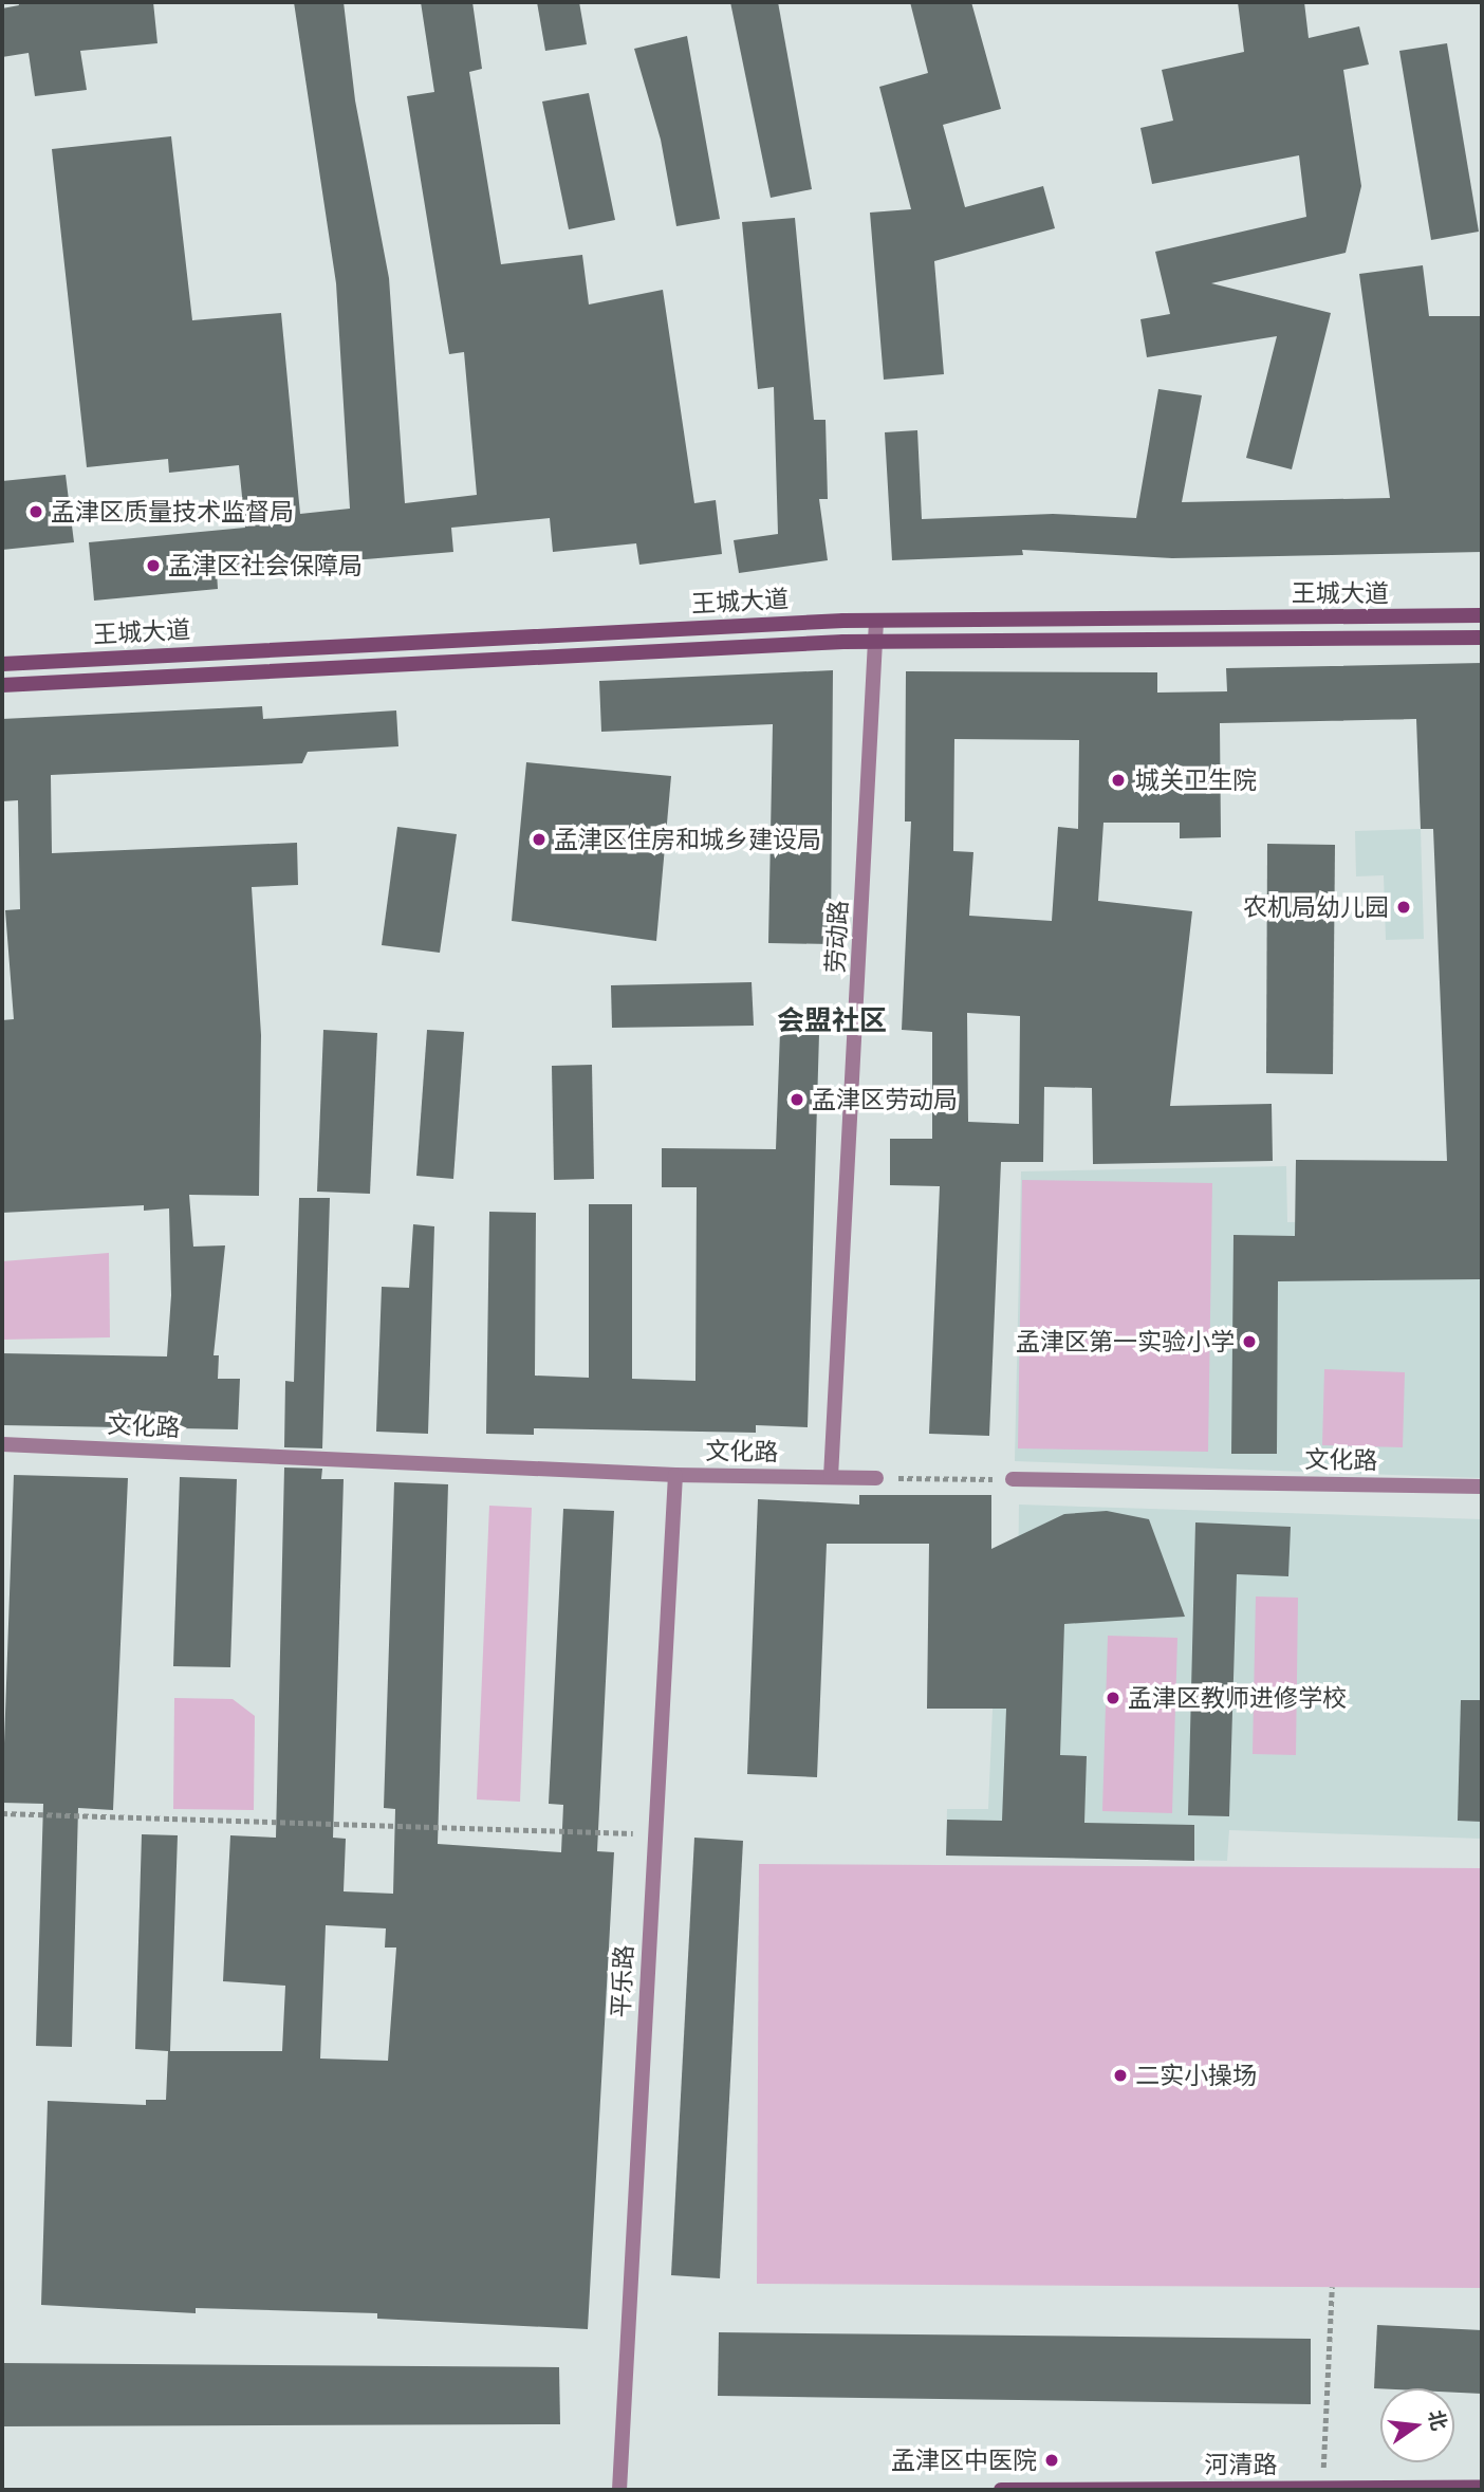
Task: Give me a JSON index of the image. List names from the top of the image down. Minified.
{"streets":{"main road":["王城大道","河清路"],"street":["劳动路","文化路","平乐路"]},"crossings":[["王城大道","劳动路"],["劳动路","文化路"],["文化路","平乐路"]],"districts":["会盟社区"],"places":["孟津区质量技术监督局","孟津区社会保障局","城关卫生院","孟津区住房和城乡建设局","农机局幼儿园","孟津区劳动局","孟津区第一实验小学","孟津区教师进修学校","二实小操场","孟津区中医院"],"north":"right"}
